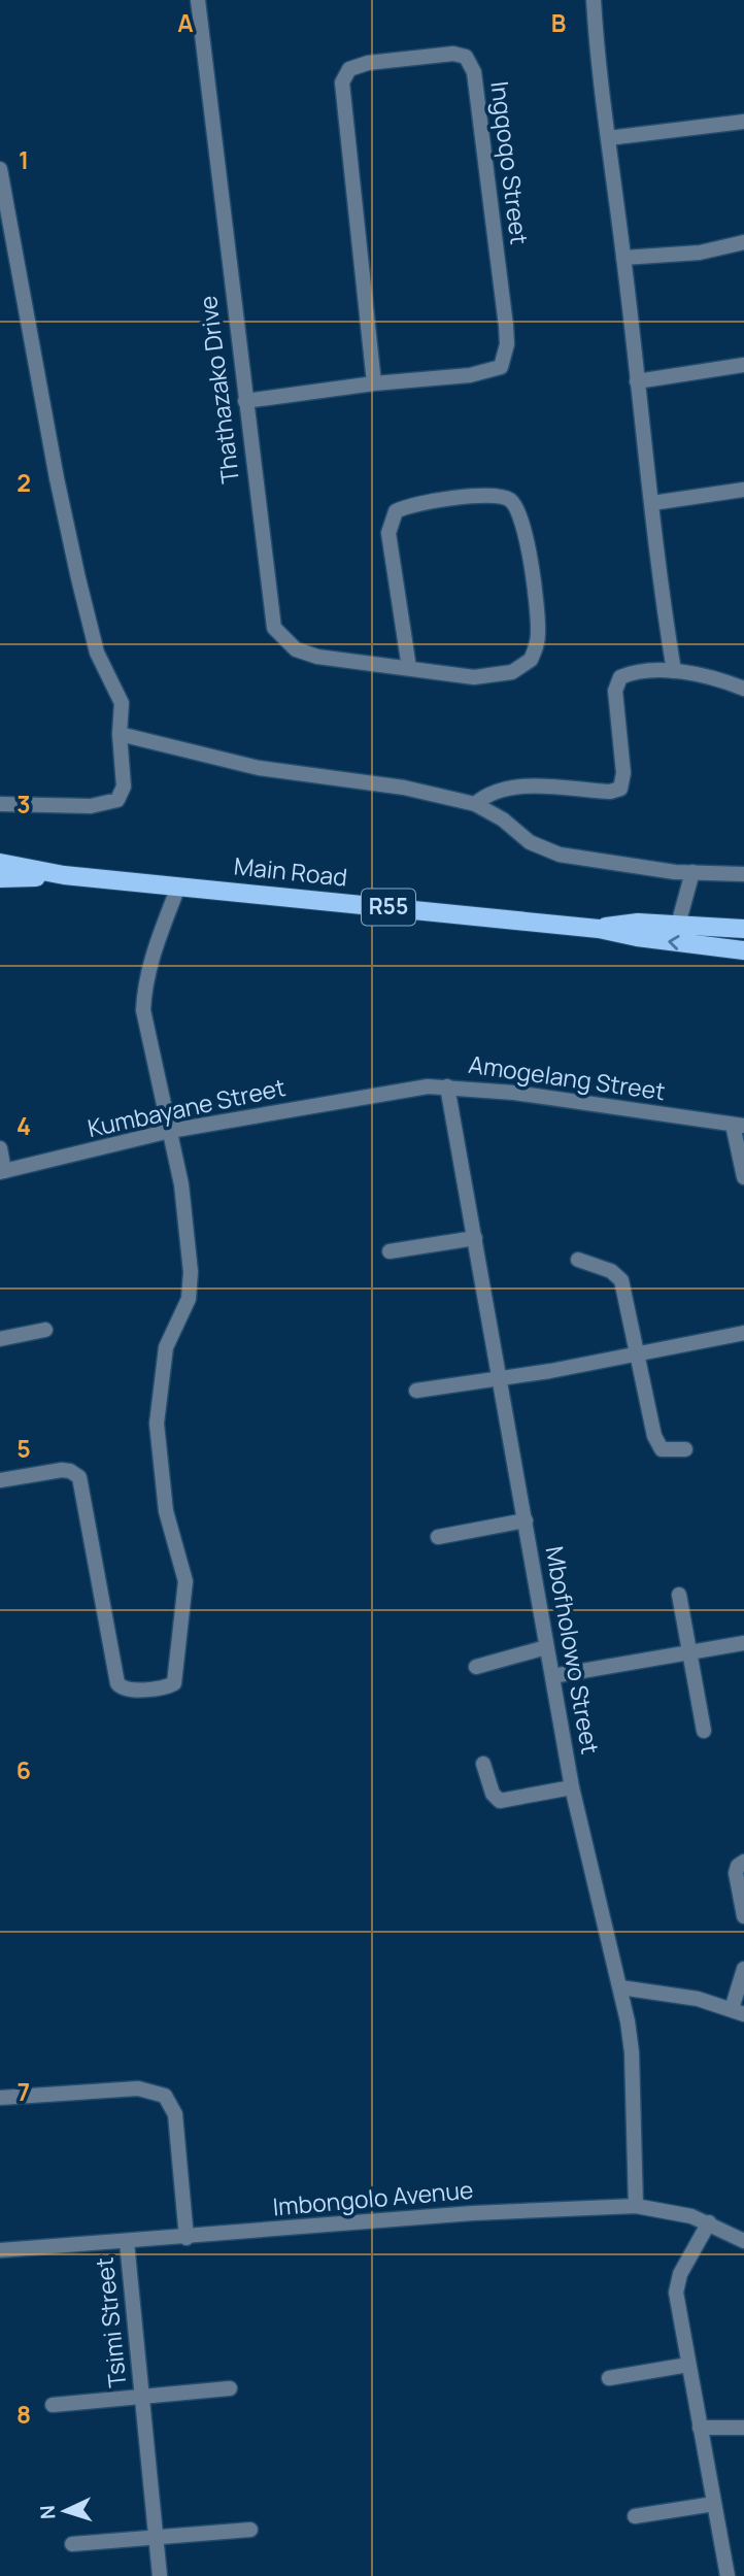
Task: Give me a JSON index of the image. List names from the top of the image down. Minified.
{"streets":{"main road":["Main Road","R55"],"street":["Ingqoqo Street","Thathazako Drive","Amogelang Street","Kumbayane Street","Mbofholowo Street","Imbongolo Avenue","Tsimi Street"]},"crossings":[["Ingqoqo Street","Thathazako Drive"],["Amogelang Street","Kumbayane Street"],["Amogelang Street","Mbofholowo Street"],["Mbofholowo Street","Imbongolo Avenue"],["Imbongolo Avenue","Tsimi Street"]],"north":"left","grid":{"columns":["A","B"],"rows":["1","2","3","4","5","6","7","8"]}}
